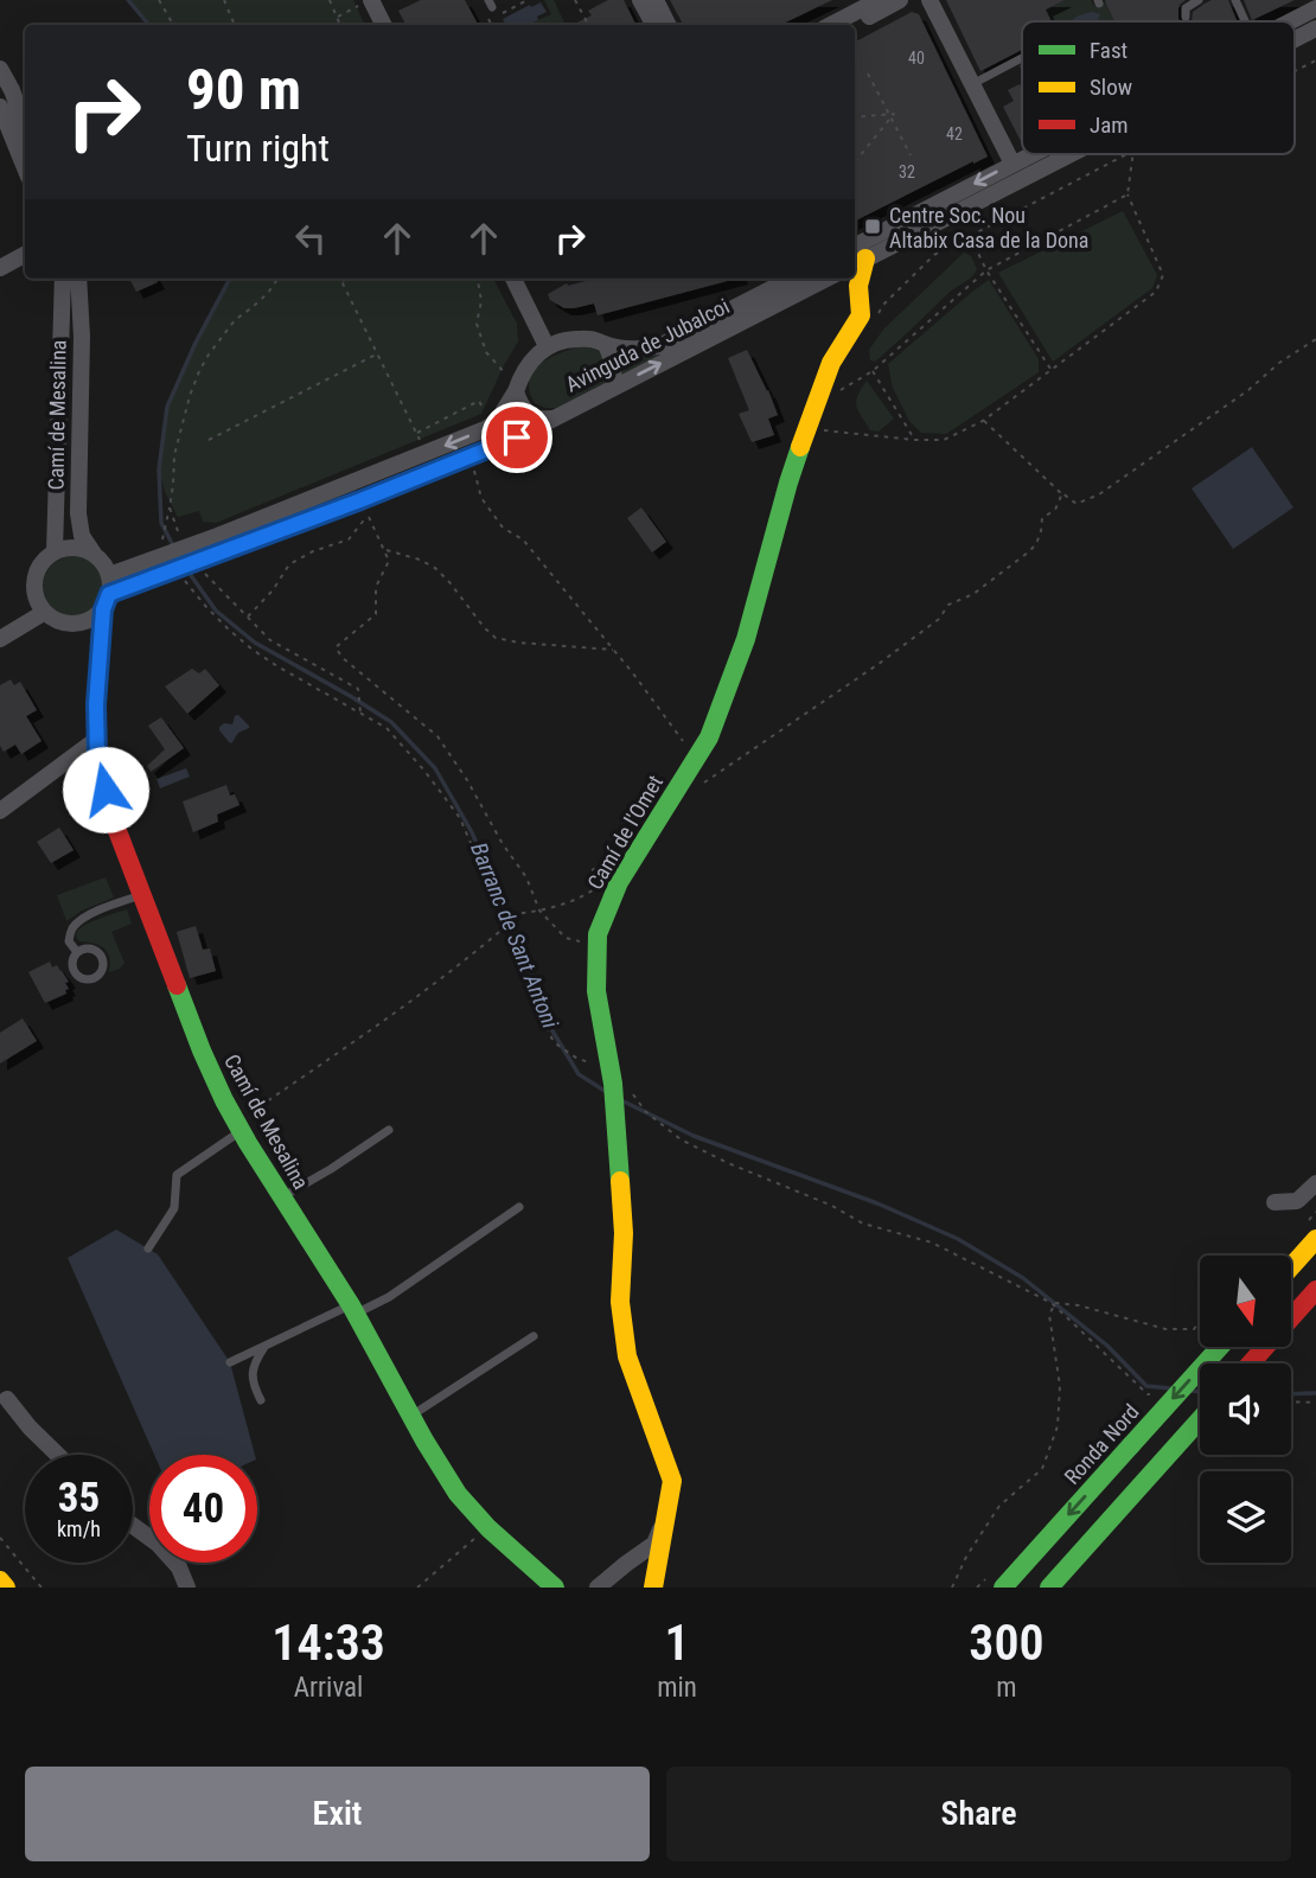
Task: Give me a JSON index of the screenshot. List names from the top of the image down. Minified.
{"streets":{"main road":["Camí de Mesalina","Camí de l'Omet","Ronda Nord"],"street":["Avinguda de Jubalcoi"]},"water":["Barranc de Sant Antoni"],"places":{"transit":["Centre Soc. Nou Altabix Casa de la Dona"]},"house_numbers":["40","42","32"],"legend":["Fast","Slow","Jam"],"north":"bottom","page":{"turn":["90 m","Turn right"],"speed":"35 km/h","limit":"40","eta":["14:33","Arrival","1","min","300","m"],"buttons":["Exit","Share"]}}
